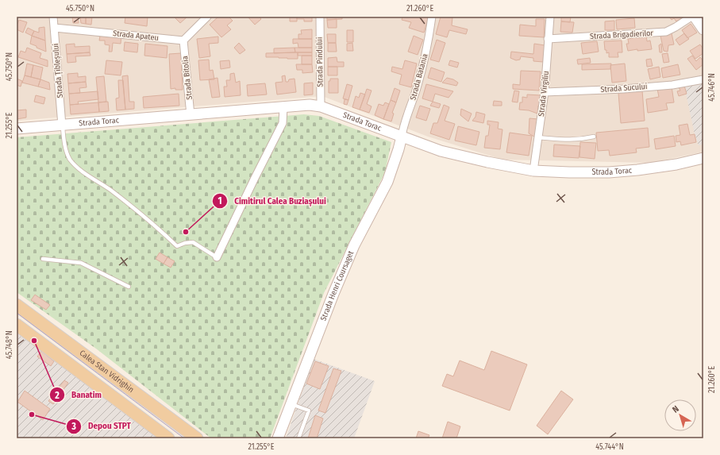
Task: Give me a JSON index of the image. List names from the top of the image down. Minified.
{"streets":{"main road":["Calea Stan Vidrighin"],"street":["Strada Brigadierilor","Strada Apateu","Strada Pindului","Strada Țibleșului","Strada Batania","Strada Bitolia","Strada Sucului","Strada Virgiliu","Strada Torac","Strada Henri Coursaget"]},"crossings":[["Strada Brigadierilor","Strada Virgiliu"],["Strada Apateu","Strada Țibleșului"],["Strada Apateu","Strada Bitolia"],["Strada Pindului","Strada Torac"],["Strada Țibleșului","Strada Torac"],["Strada Batania","Strada Torac"],["Strada Batania","Strada Henri Coursaget"],["Strada Bitolia","Strada Torac"],["Strada Sucului","Strada Virgiliu"],["Strada Virgiliu","Strada Torac"],["Strada Torac","Strada Henri Coursaget"]],"places":["Cimitirul Calea Buziașului","Banatim","Depou STPT"],"north":"top left","coordinates":["45.750°N","21.260°E","45.746°N","21.255°E","45.748°N","45.744°N"]}
